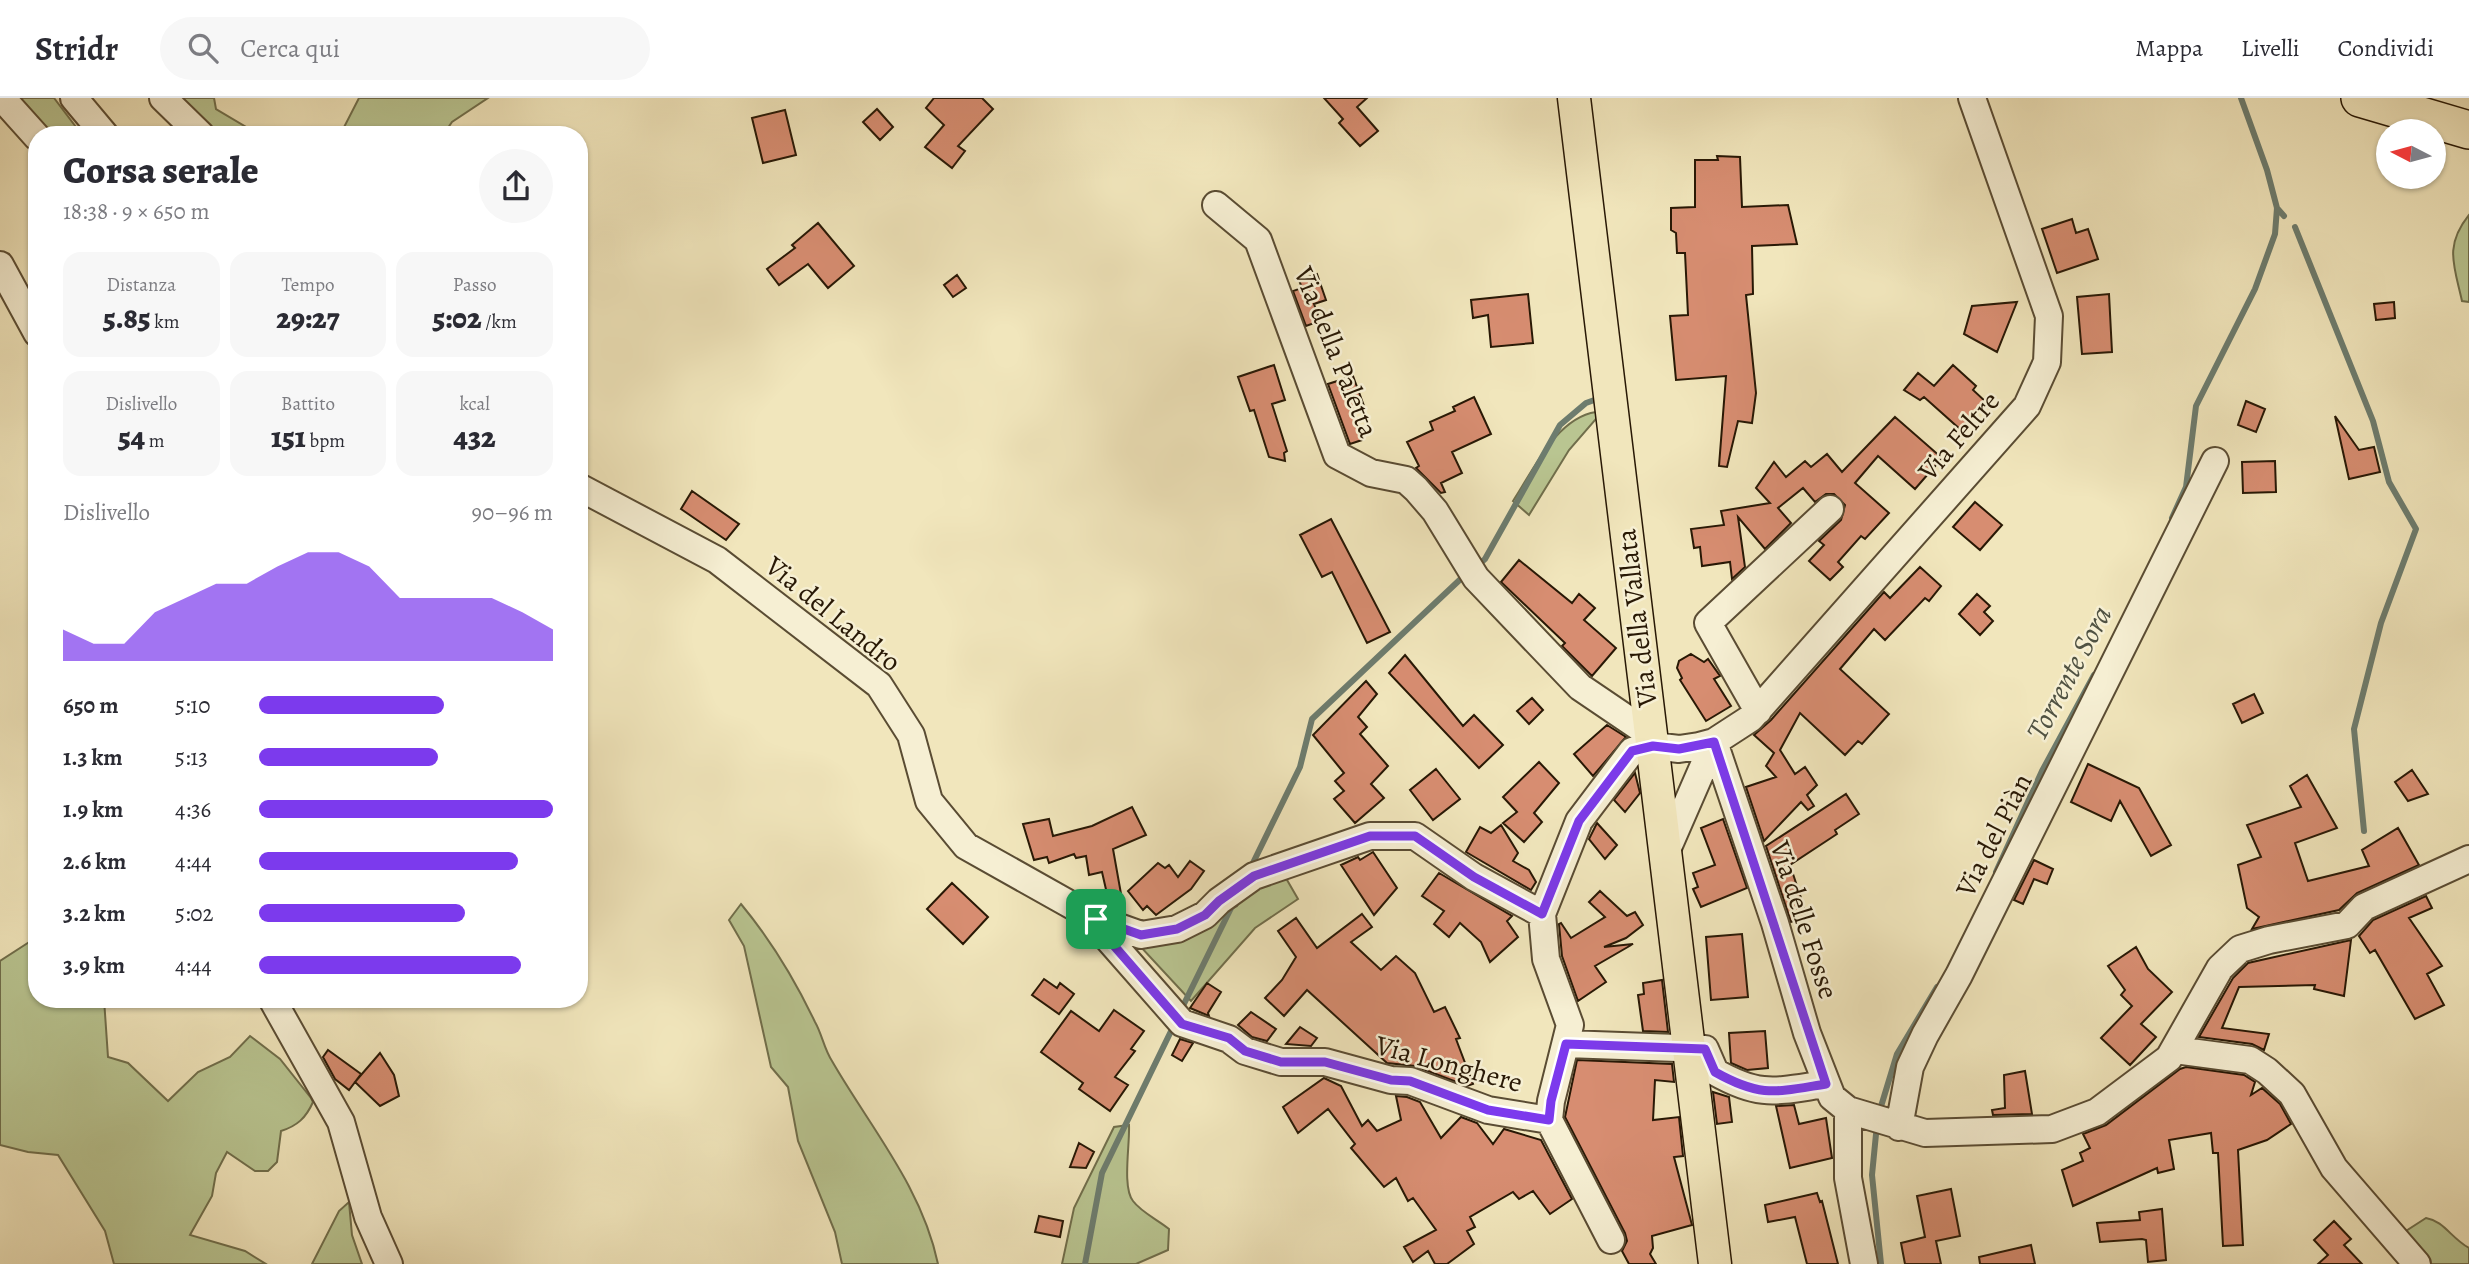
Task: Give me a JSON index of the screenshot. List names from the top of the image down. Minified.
{"streets":{"main road":["Via della Vallata"],"street":["Via della Paletta","Via Feltre","Via del Landro","Via del Piàn","Via delle Fosse","Via Longhere"]},"crossings":[["Via della Paletta","Via Feltre"],["Via della Paletta","Via della Vallata"],["Via della Paletta","Via Longhere"],["Via Feltre","Via della Vallata"],["Via Feltre","Via delle Fosse"],["Via Feltre","Via Longhere"],["Via del Landro","Via Longhere"],["Via della Vallata","Via Longhere"]],"water":["Torrente Sora"],"north":"left","page":{"header":"Stridr","search":"Cerca qui","nav":["Mappa","Livelli","Condividi"],"heading":["Corsa serale","18:38 · 9 × 650 m"],"stats":[["Distanza","5.85 km"],["Tempo","29:27"],["Passo","5:02 /km"],["Dislivello","54 m"],["Battito","151 bpm"],["kcal","432"]],"chart":["Dislivello","90–96 m"],"list":[{"name":"650 m","note":"5:10"},{"name":"1.3 km","note":"5:13"},{"name":"1.9 km","note":"4:36"},{"name":"2.6 km","note":"4:44"},{"name":"3.2 km","note":"5:02"},{"name":"3.9 km","note":"4:44"}]}}
